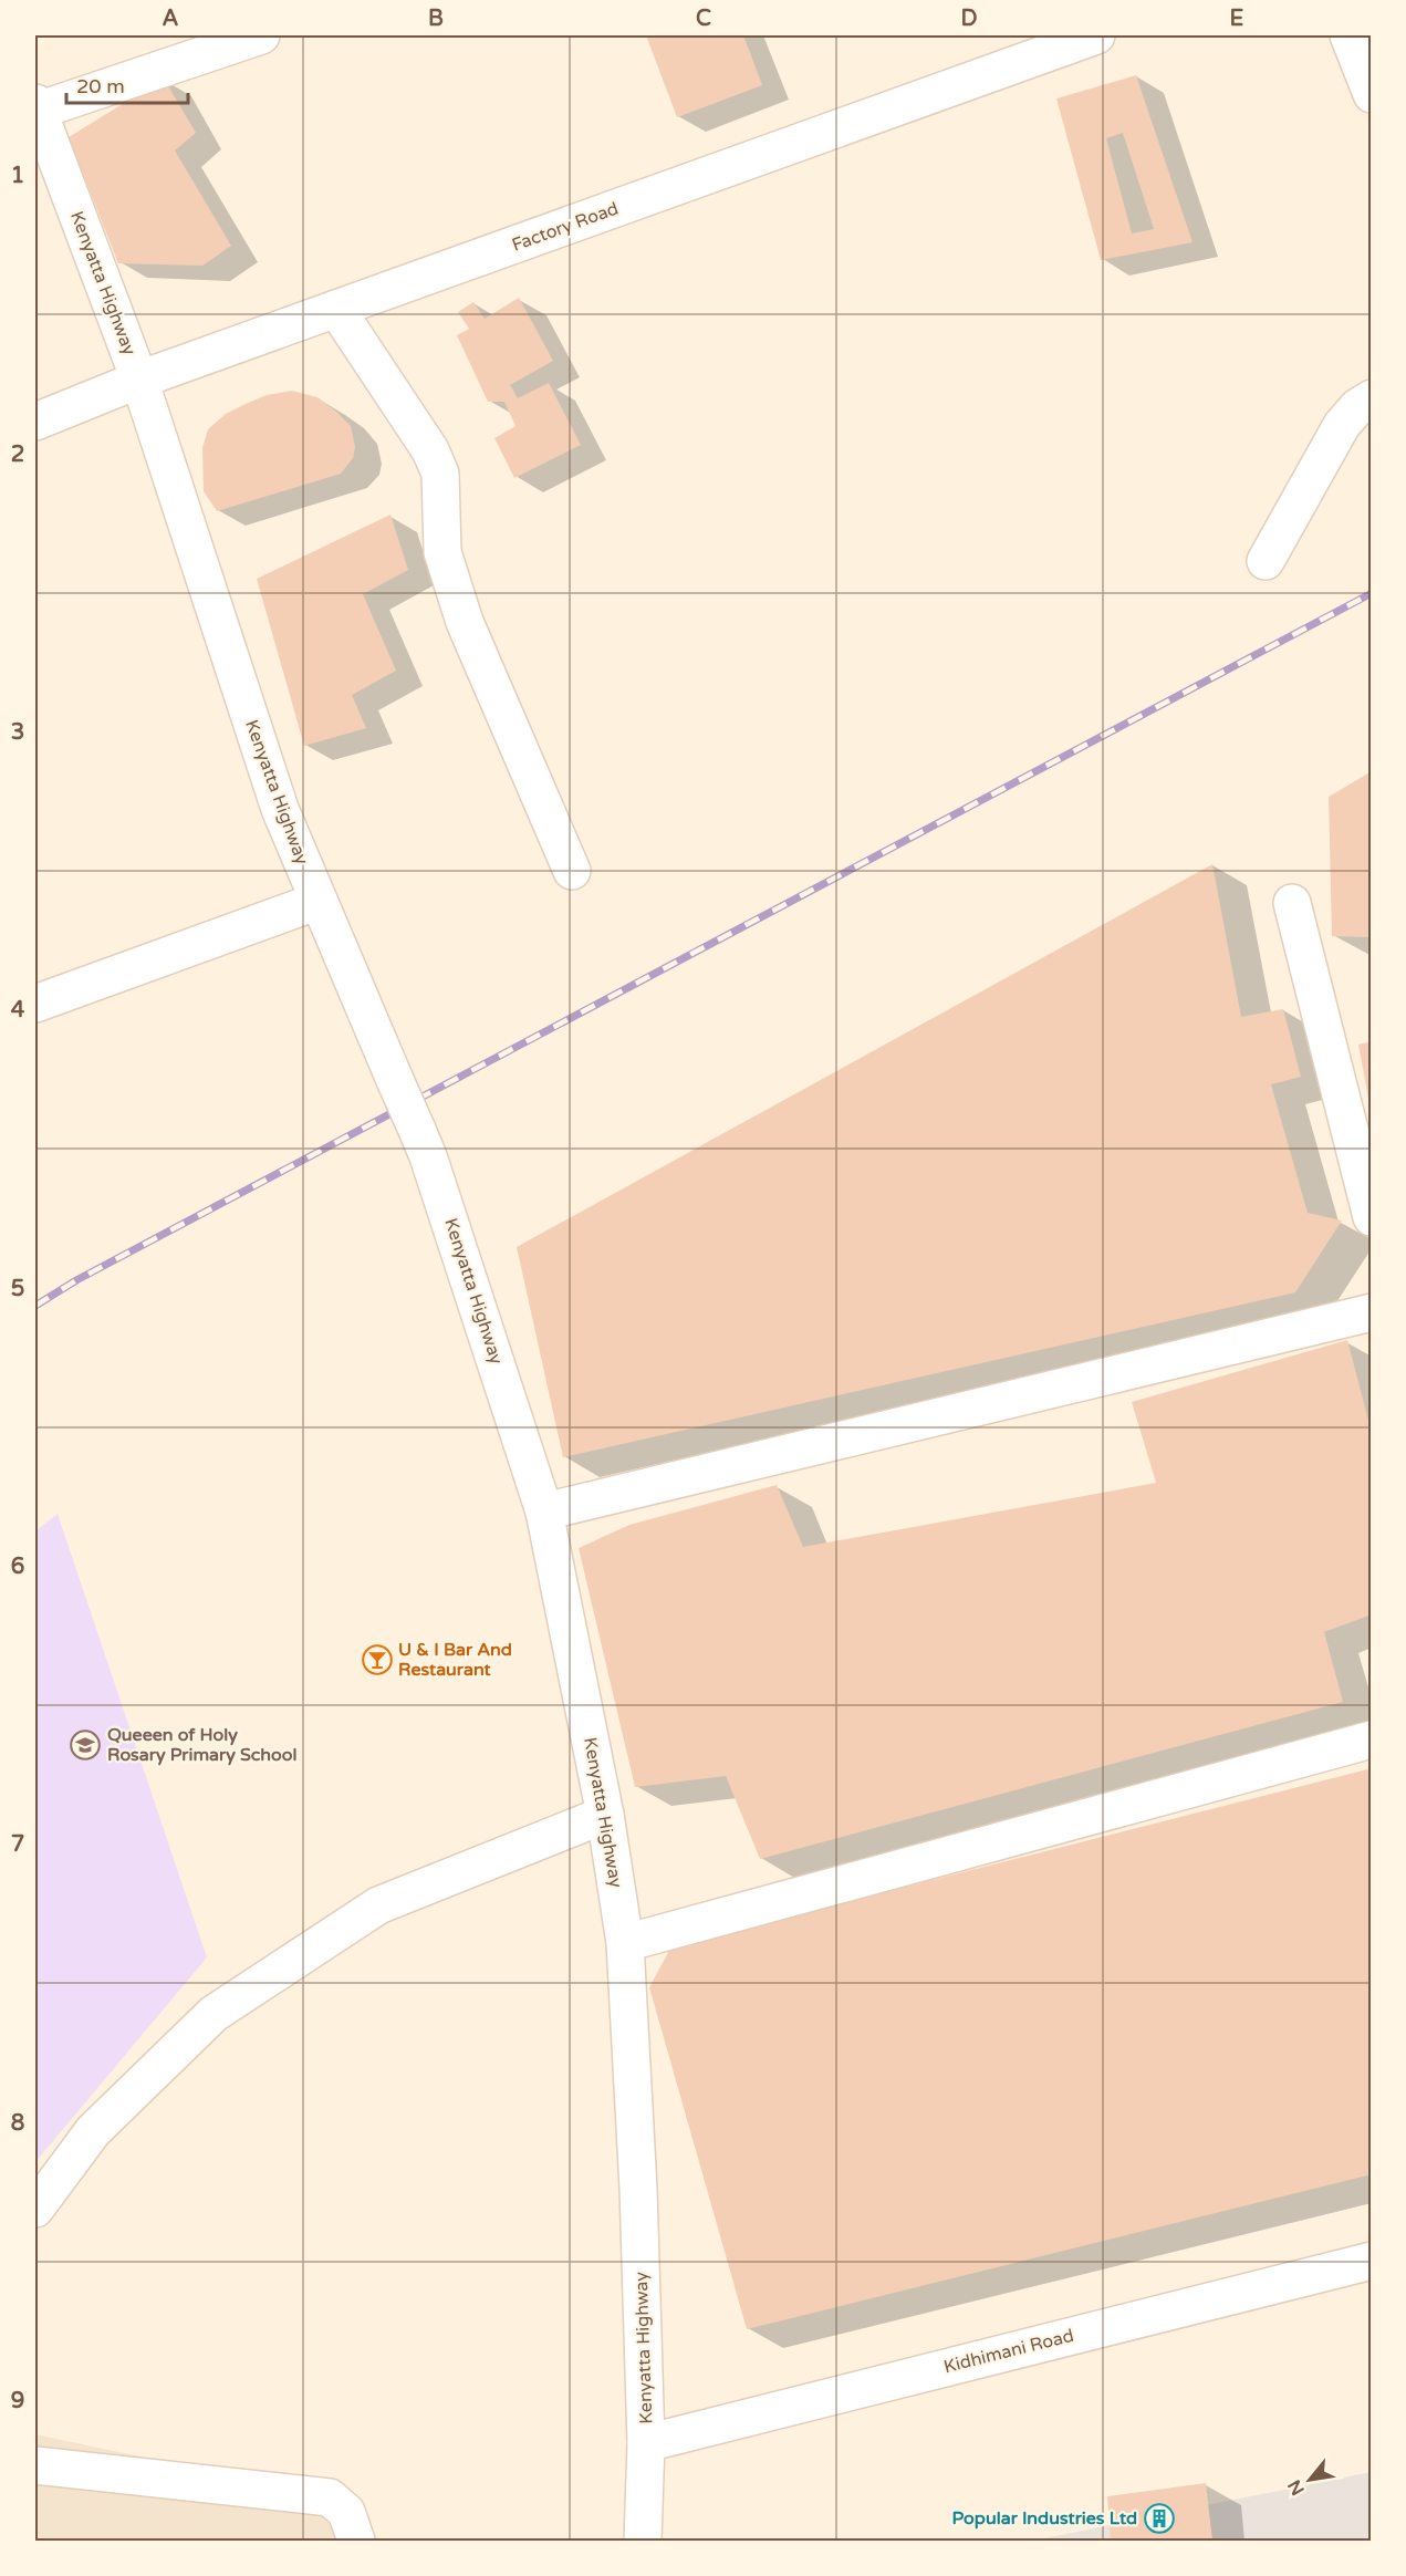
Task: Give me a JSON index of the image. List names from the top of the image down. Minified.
{"streets":{"street":["Factory Road","Kenyatta Highway","Kidhimani Road"]},"crossings":[["Factory Road","Kenyatta Highway"],["Kenyatta Highway","Kidhimani Road"]],"places":{"bar":["U & I Bar And Restaurant"],"school or university":["Queeen of Holy Rosary Primary School"],"building":["Popular Industries Ltd"]},"scale_bar":"20 m","north":"bottom left","grid":{"columns":["A","B","C","D","E"],"rows":["1","2","3","4","5","6","7","8","9"]}}
